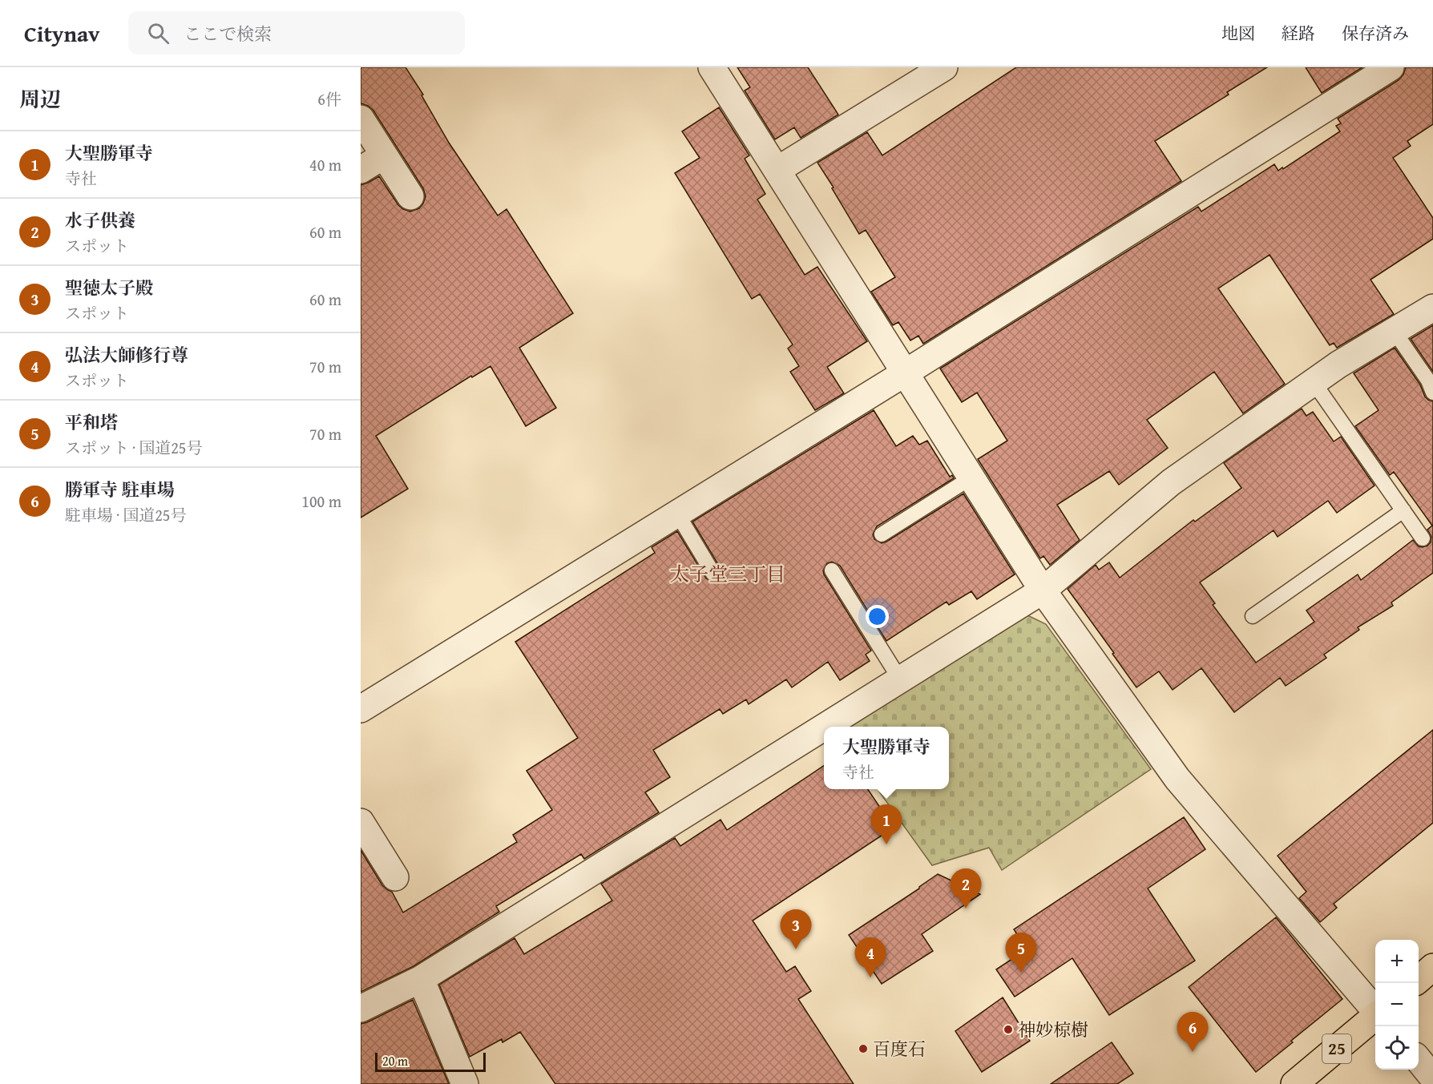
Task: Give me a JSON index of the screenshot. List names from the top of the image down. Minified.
{"streets":{"highway":["25"]},"districts":["太子堂三丁目"],"places":["神妙椋樹","百度石"],"scale_bar":"20 m","page":{"header":"Citynav","search":"ここで検索","nav":["地図","経路","保存済み"],"heading":["周辺","6件"],"list":[{"mark":"1","name":"大聖勝軍寺","note":"寺社","value":"40 m"},{"mark":"2","name":"水子供養","note":"スポット","value":"60 m"},{"mark":"3","name":"聖徳太子殿","note":"スポット","value":"60 m"},{"mark":"4","name":"弘法大師修行尊","note":"スポット","value":"70 m"},{"mark":"5","name":"平和塔","note":"スポット · 国道25号","value":"70 m"},{"mark":"6","name":"勝軍寺 駐車場","note":"駐車場 · 国道25号","value":"100 m"}],"popup":["大聖勝軍寺","寺社"],"pins":["1","2","3","5","4","6"],"map_buttons":["+","−"],"scale":"20 m"}}
